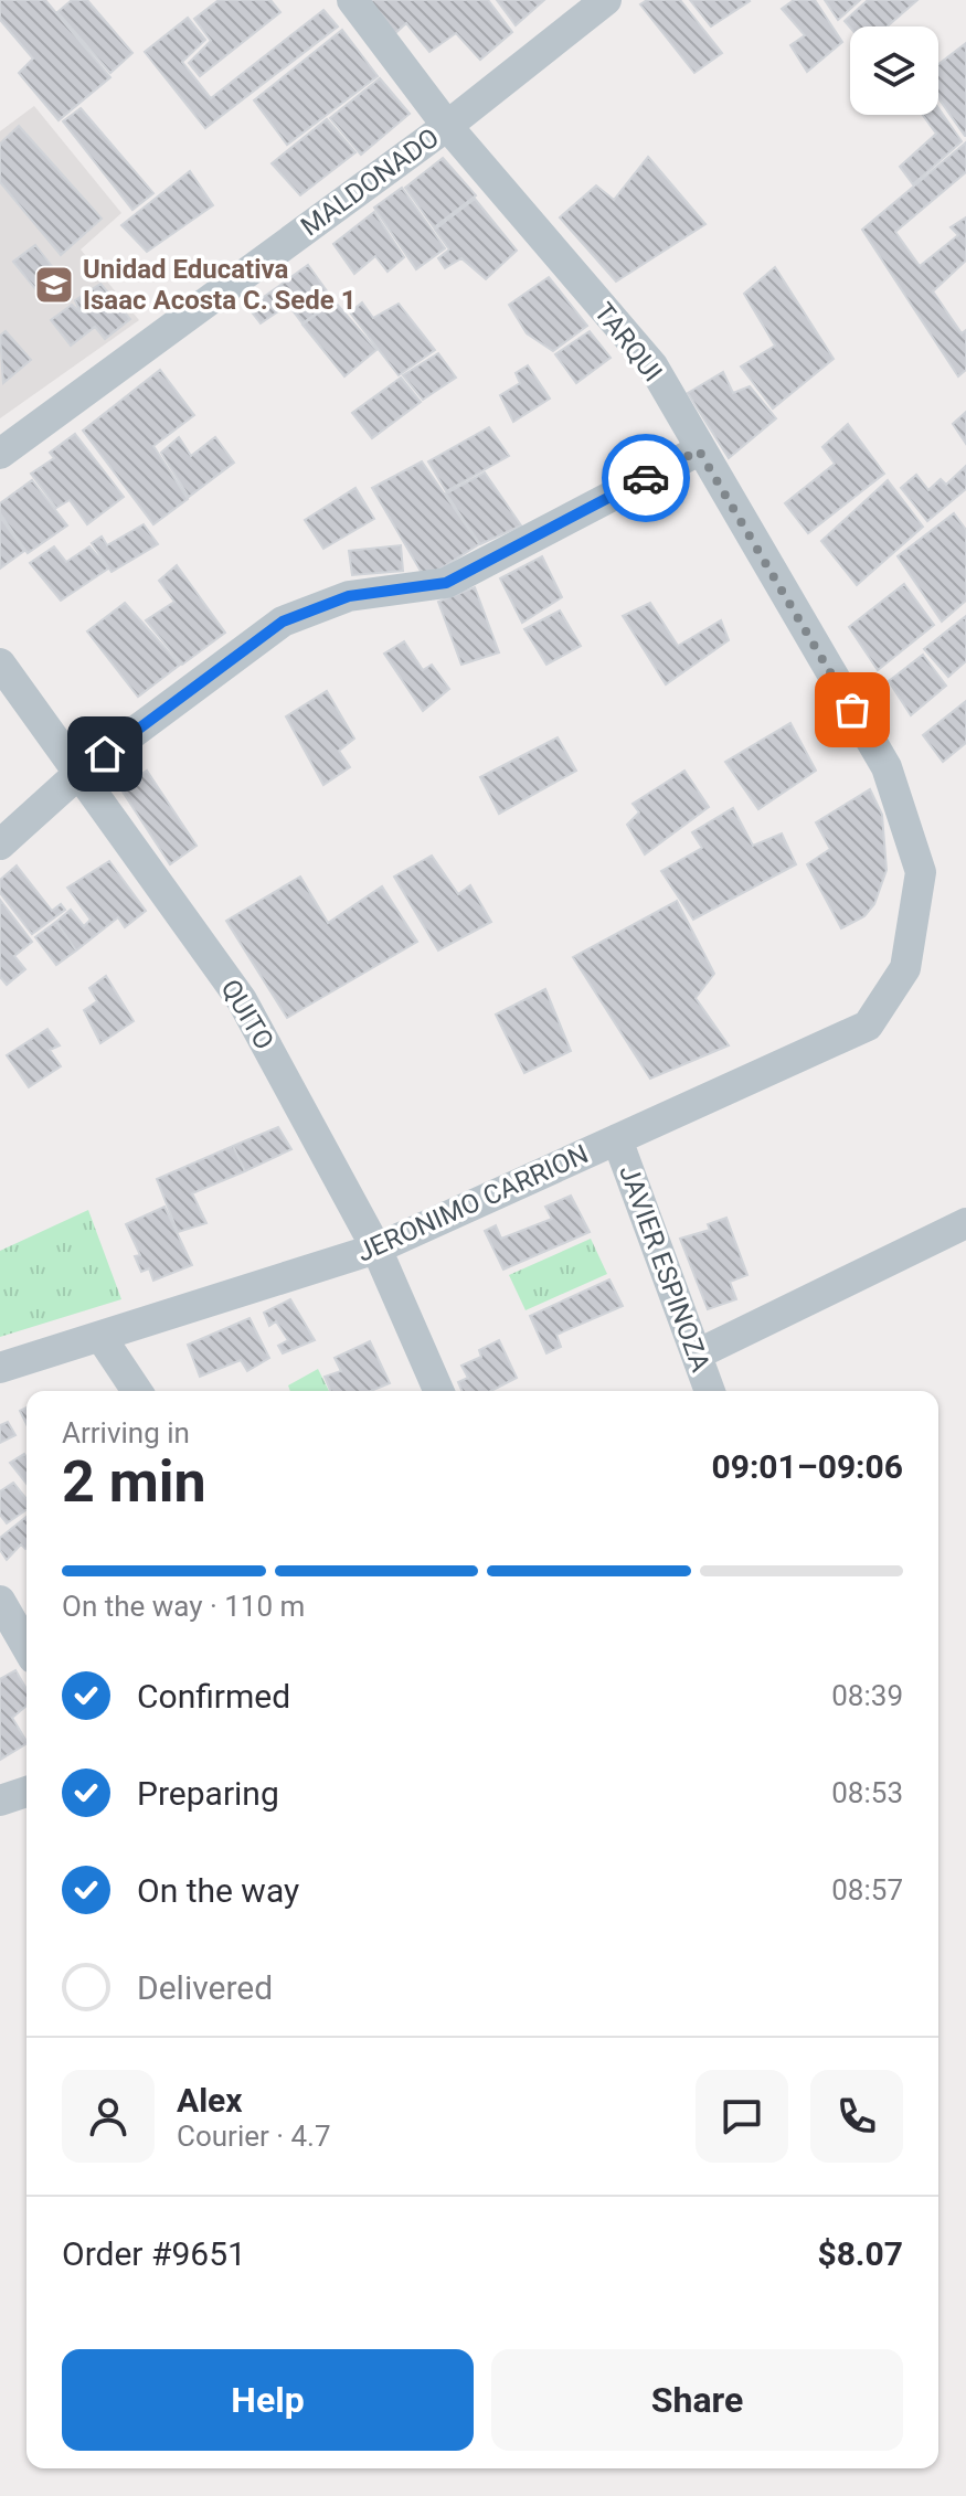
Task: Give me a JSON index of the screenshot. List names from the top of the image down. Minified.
{"streets":{"street":["MALDONADO","TARQUI","QUITO","JERONIMO CARRION","JAVIER ESPINOZA"]},"crossings":[["MALDONADO","TARQUI"],["TARQUI","JERONIMO CARRION"],["QUITO","JERONIMO CARRION"],["JERONIMO CARRION","JAVIER ESPINOZA"]],"places":{"school or university":["Unidad Educativa Isaac Acosta C. Sede 1"]},"page":{"heading":["2 min","Arriving in","09:01–09:06"],"panel":["Alex","Courier · 4.7","Order #9651","$8.07"],"bar":"On the way · 110 m","list":[["Confirmed","08:39"],["Preparing","08:53"],["On the way","08:57"],"Delivered"],"buttons":["Help","Share"]}}
